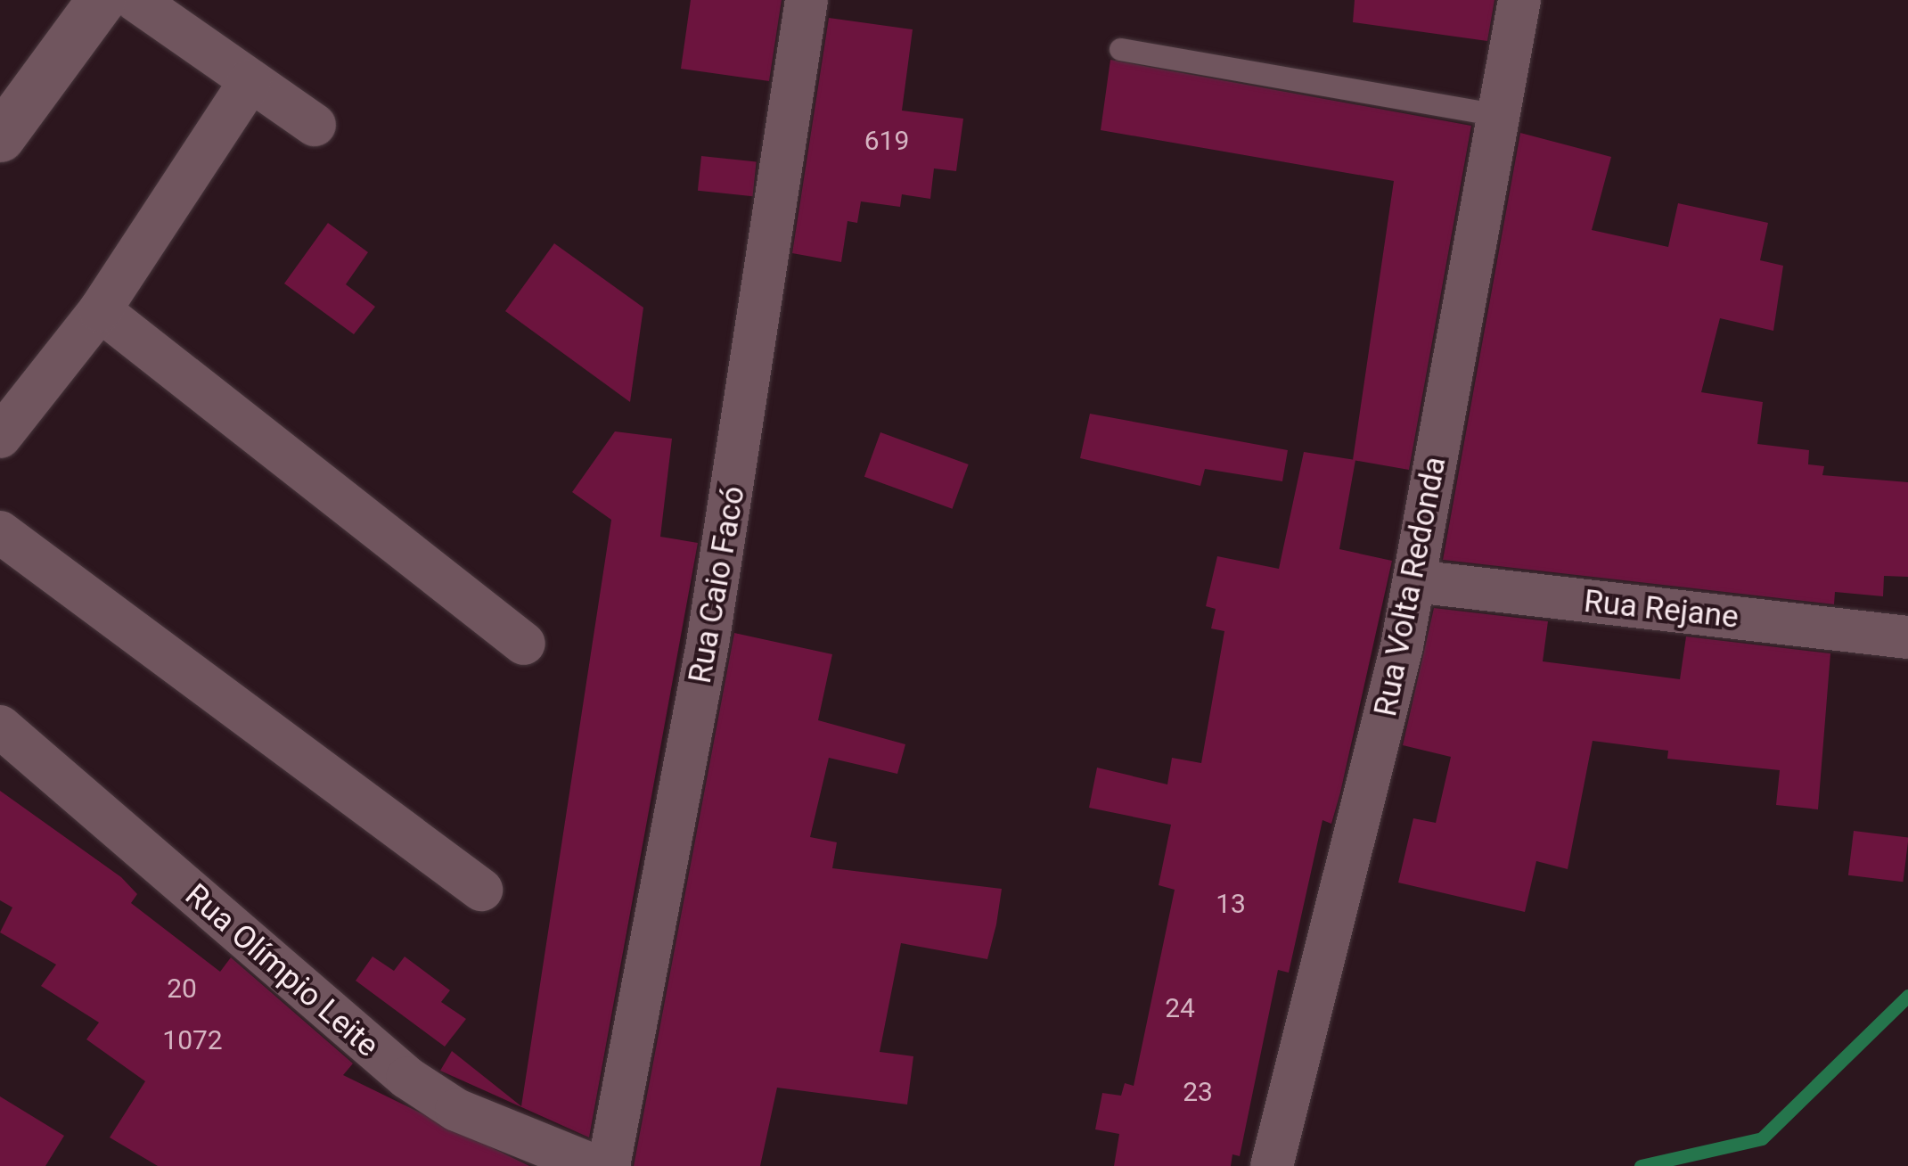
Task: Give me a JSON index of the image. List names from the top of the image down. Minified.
{"streets":{"street":["Rua Caio Facó","Rua Volta Redonda","Rua Rejane","Rua Olímpio Leite"]},"crossings":[["Rua Volta Redonda","Rua Rejane"]],"house_numbers":["619","13","20","24","1072","23"]}
